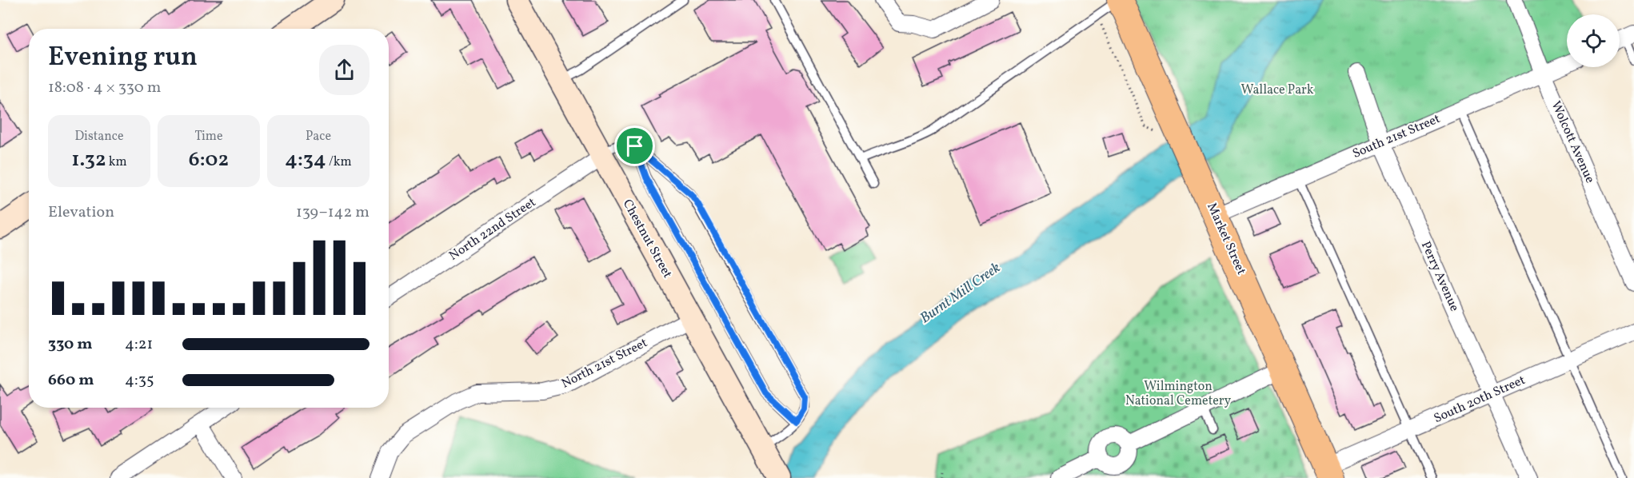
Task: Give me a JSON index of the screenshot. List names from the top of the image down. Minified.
{"streets":{"main road":["Market Street"],"street":["South 21st Street","Wolcott Avenue","North 22nd Street","Chestnut Street","Perry Avenue","North 21st Street","South 20th Street"]},"crossings":[["South 21st Street","Wolcott Avenue"],["South 21st Street","Market Street"],["South 21st Street","Perry Avenue"],["North 22nd Street","Chestnut Street"],["Chestnut Street","North 21st Street"],["Market Street","South 20th Street"],["Perry Avenue","South 20th Street"]],"water":["Burnt Mill Creek"],"parks":["Wallace Park","Wilmington National Cemetery"],"page":{"heading":["Evening run","18:08 · 4 × 330 m"],"stats":[["Distance","1.32 km"],["Time","6:02"],["Pace","4:34 /km"]],"chart":["Elevation","139–142 m"],"list":[{"name":"330 m","note":"4:21"},{"name":"660 m","note":"4:35"}]}}
